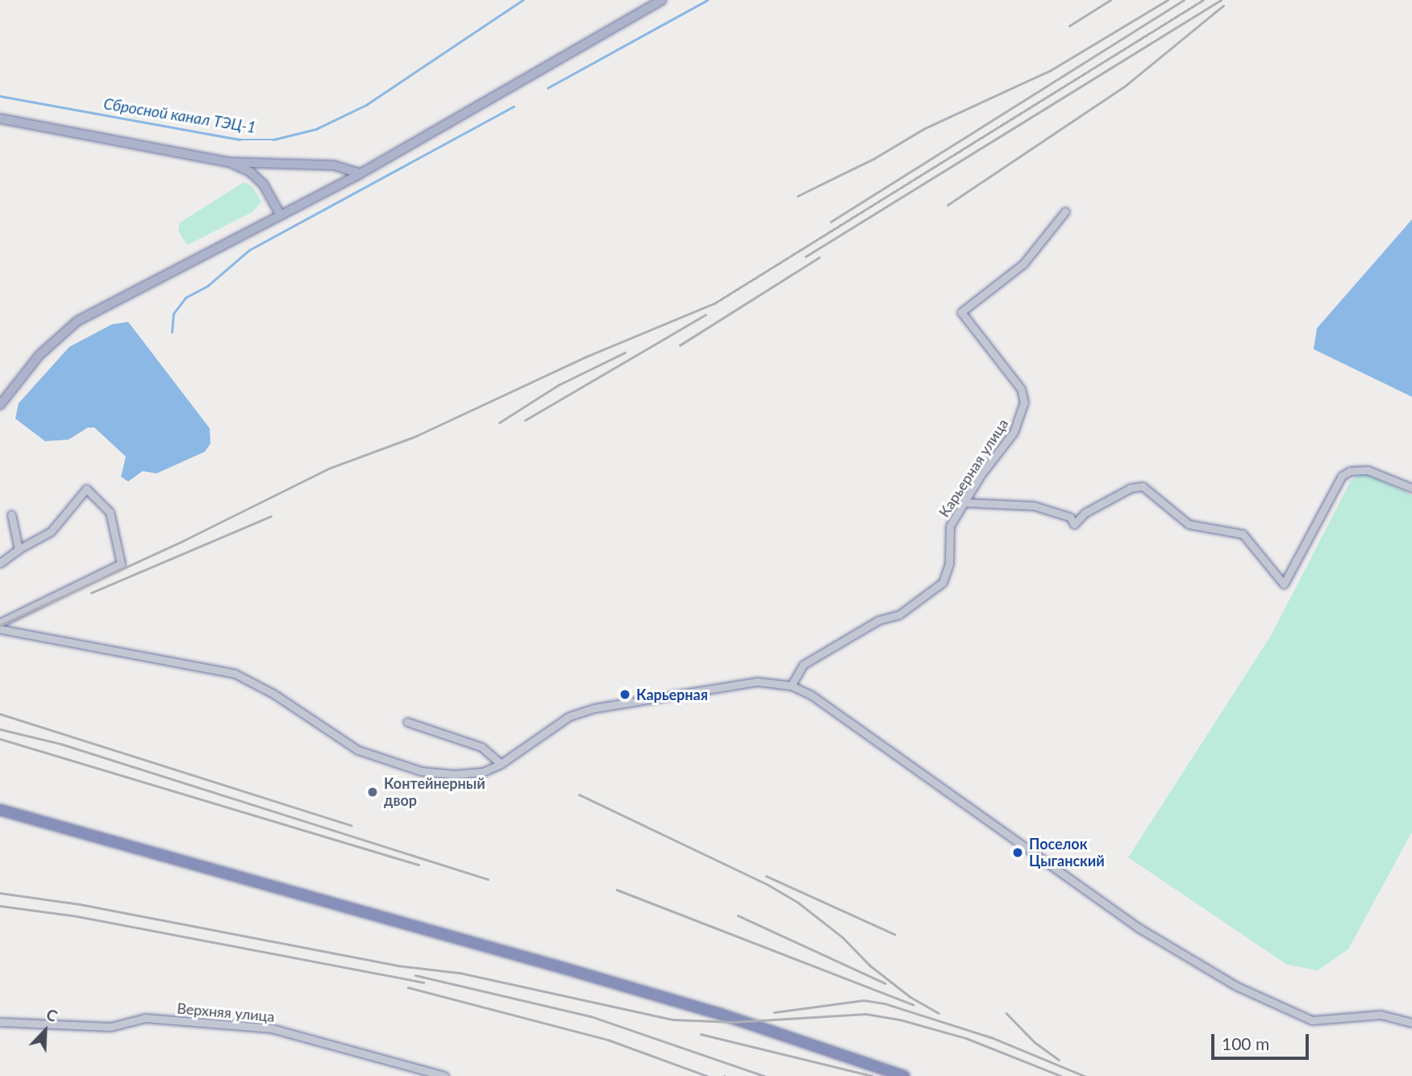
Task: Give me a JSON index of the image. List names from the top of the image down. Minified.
{"streets":{"street":["Карьерная улица","Верхняя улица"]},"water":["Сбросной канал ТЭЦ-1"],"places":["Карьерная","Контейнерный двор","Поселок Цыганский"],"scale_bar":"100 m","north":"top right"}
